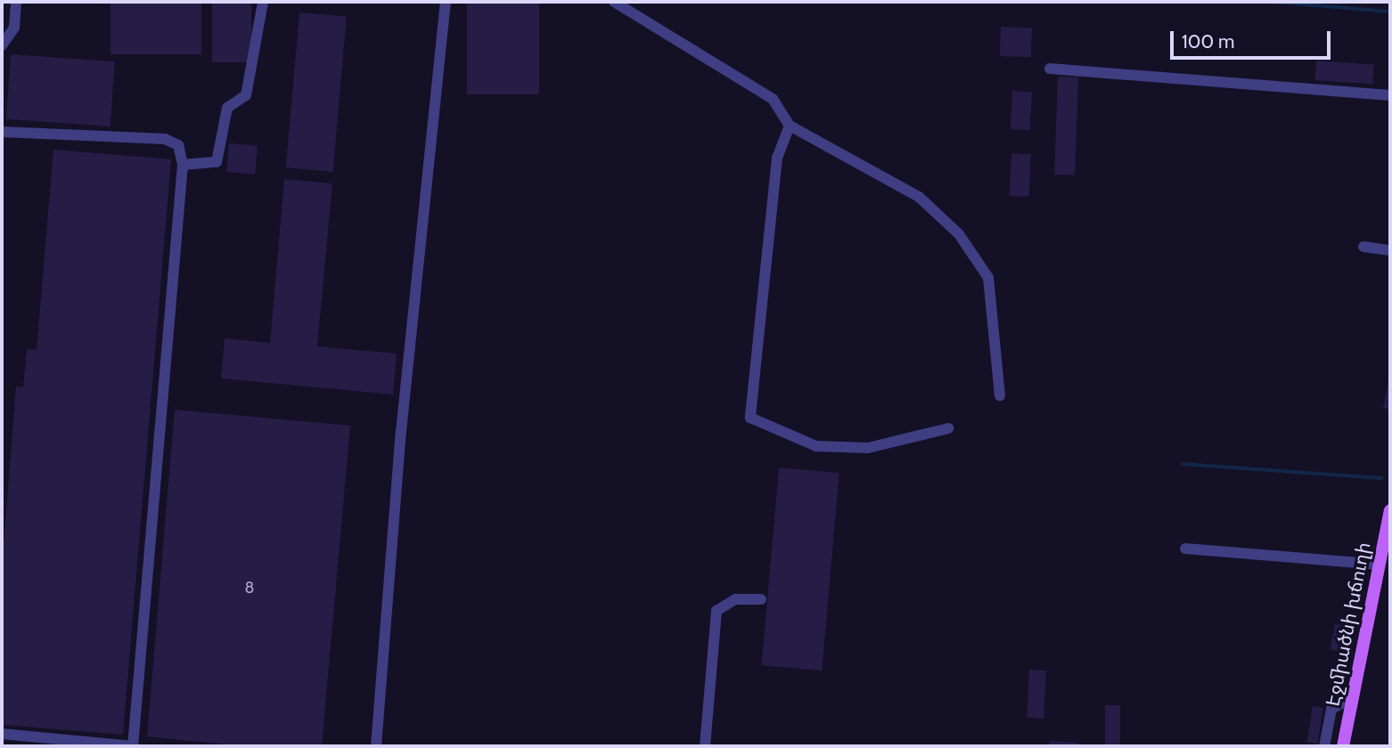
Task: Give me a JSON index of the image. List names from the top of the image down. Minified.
{"streets":{"main road":["Էջմիածնի խճուղի"]},"house_numbers":["8"],"scale_bar":"100 m"}
